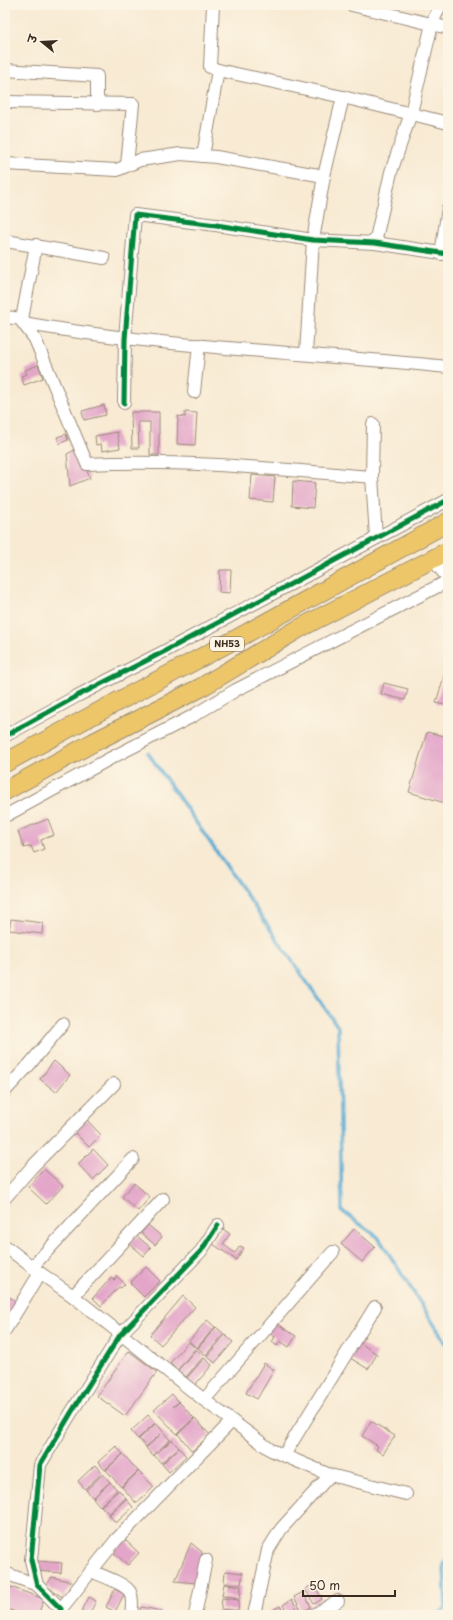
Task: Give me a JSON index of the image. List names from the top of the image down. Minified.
{"streets":{"highway":["NH53"]},"scale_bar":"50 m","north":"left"}
